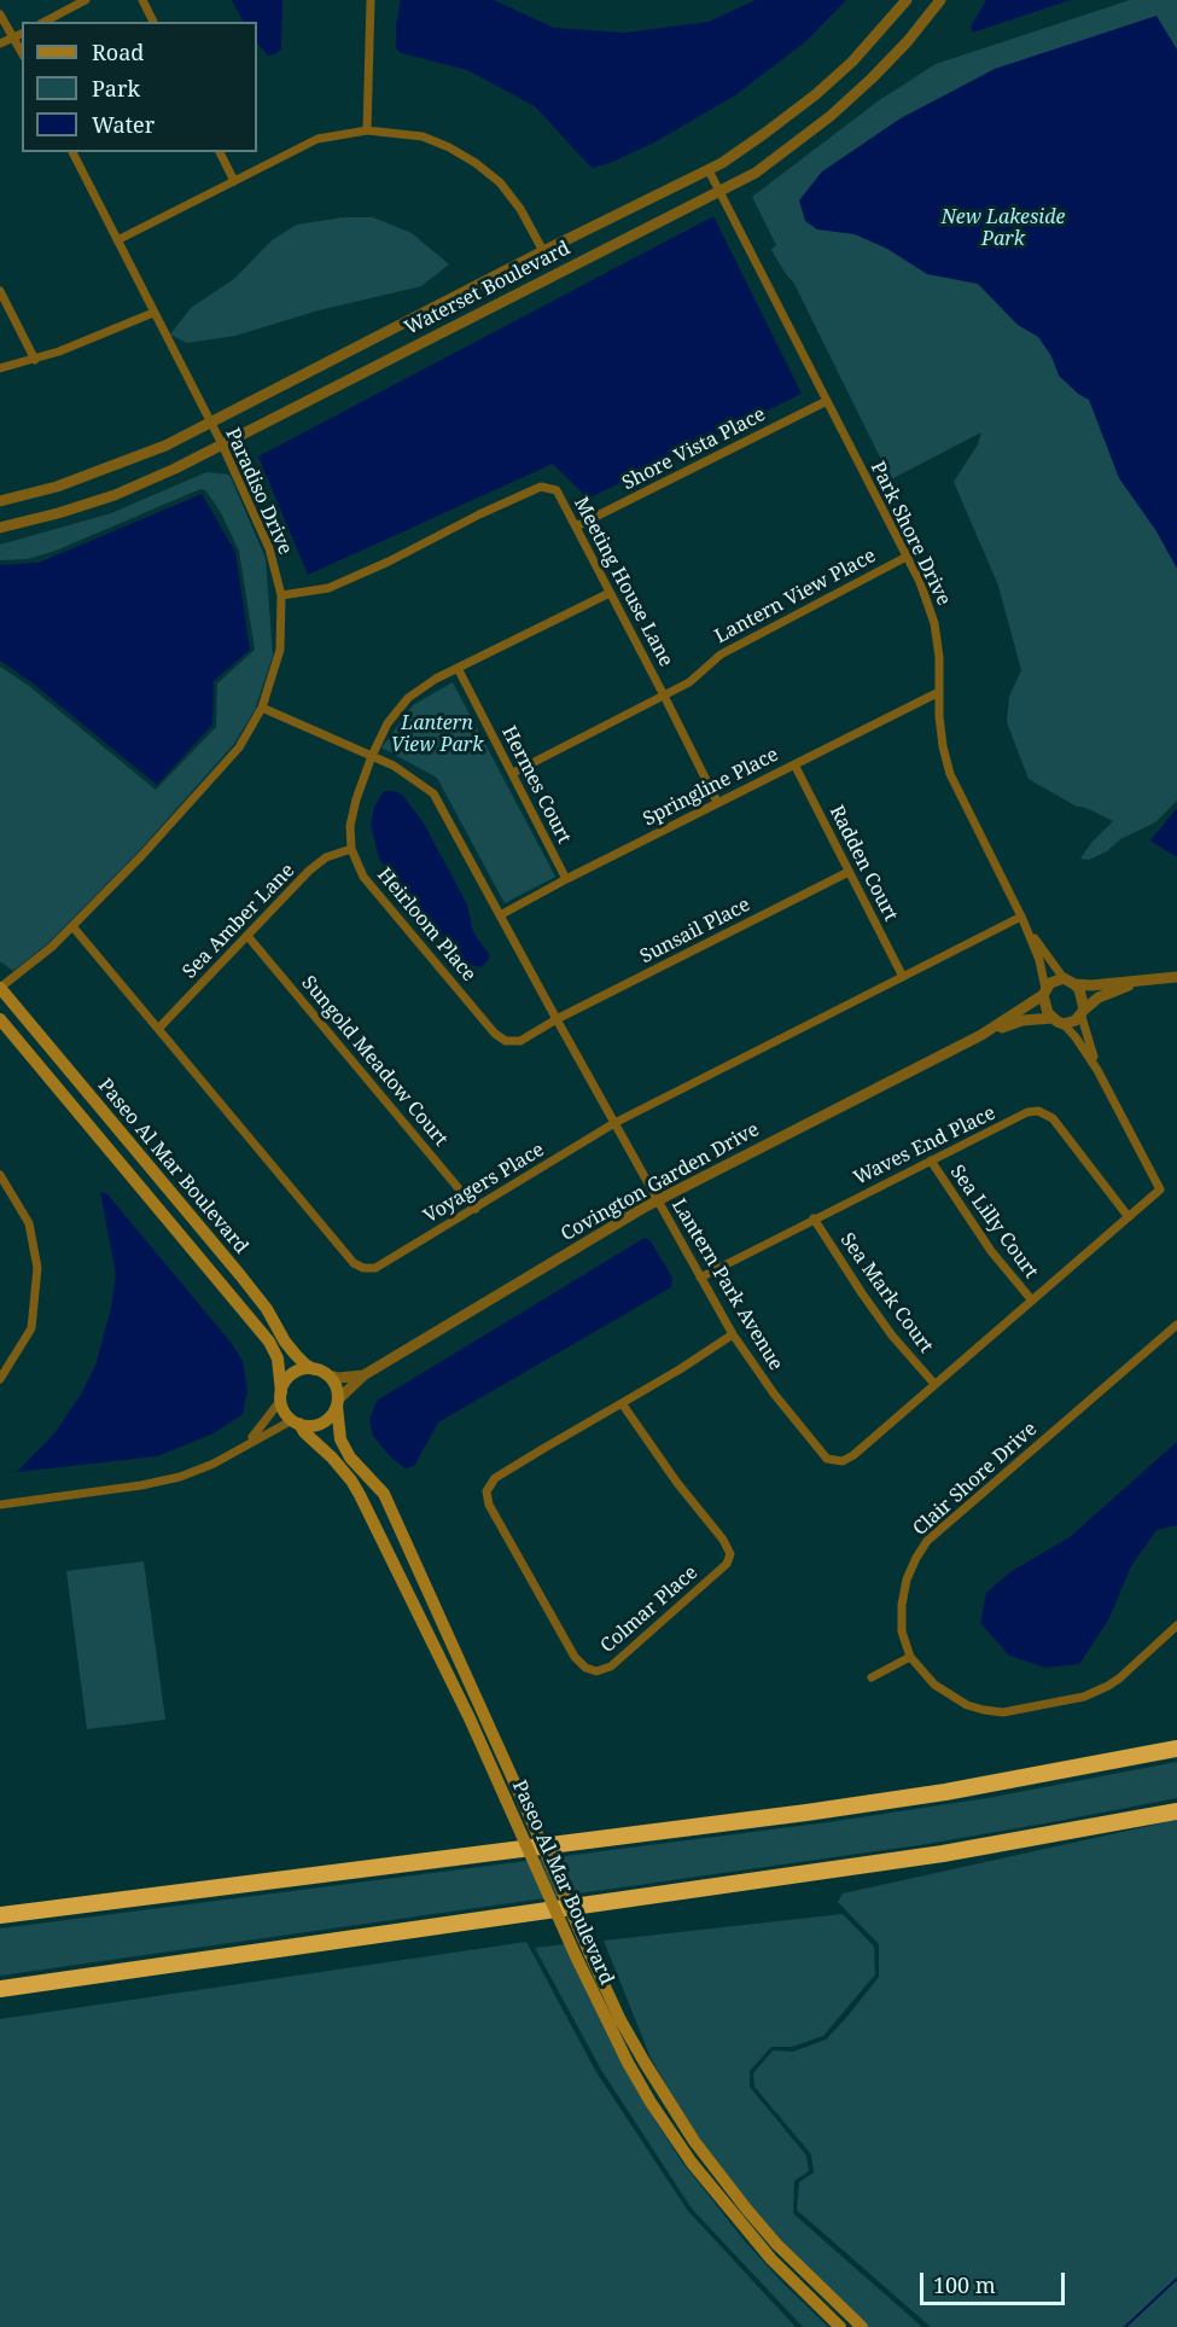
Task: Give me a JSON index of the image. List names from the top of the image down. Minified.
{"streets":{"main road":["Paseo Al Mar Boulevard"],"street":["Waterset Boulevard","Shore Vista Place","Paradiso Drive","Park Shore Drive","Meeting House Lane","Lantern View Place","Hermes Court","Springline Place","Radden Court","Sea Amber Lane","Heirloom Place","Sunsail Place","Sungold Meadow Court","Waves End Place","Covington Garden Drive","Voyagers Place","Sea Lilly Court","Lantern Park Avenue","Sea Mark Court","Clair Shore Drive","Colmar Place"]},"crossings":[["Waterset Boulevard","Paradiso Drive"],["Waterset Boulevard","Park Shore Drive"],["Shore Vista Place","Park Shore Drive"],["Shore Vista Place","Meeting House Lane"],["Paradiso Drive","Meeting House Lane"],["Paradiso Drive","Paseo Al Mar Boulevard"],["Paradiso Drive","Voyagers Place"],["Paradiso Drive","Lantern Park Avenue"],["Park Shore Drive","Lantern View Place"],["Park Shore Drive","Springline Place"],["Park Shore Drive","Covington Garden Drive"],["Park Shore Drive","Voyagers Place"],["Meeting House Lane","Lantern View Place"],["Meeting House Lane","Springline Place"],["Meeting House Lane","Heirloom Place"],["Lantern View Place","Hermes Court"],["Hermes Court","Springline Place"],["Hermes Court","Heirloom Place"],["Springline Place","Radden Court"],["Springline Place","Lantern Park Avenue"],["Radden Court","Sunsail Place"],["Radden Court","Voyagers Place"],["Sea Amber Lane","Heirloom Place"],["Sea Amber Lane","Sungold Meadow Court"],["Sea Amber Lane","Voyagers Place"],["Heirloom Place","Sunsail Place"],["Heirloom Place","Lantern Park Avenue"],["Sunsail Place","Lantern Park Avenue"],["Sungold Meadow Court","Voyagers Place"],["Waves End Place","Sea Lilly Court"],["Waves End Place","Lantern Park Avenue"],["Waves End Place","Sea Mark Court"],["Paseo Al Mar Boulevard","Covington Garden Drive"],["Covington Garden Drive","Lantern Park Avenue"],["Voyagers Place","Lantern Park Avenue"],["Sea Lilly Court","Lantern Park Avenue"],["Lantern Park Avenue","Sea Mark Court"],["Lantern Park Avenue","Colmar Place"]],"parks":["New Lakeside Park","Lantern View Park"],"legend":["Road","Park","Water"],"scale_bar":"100 m"}
